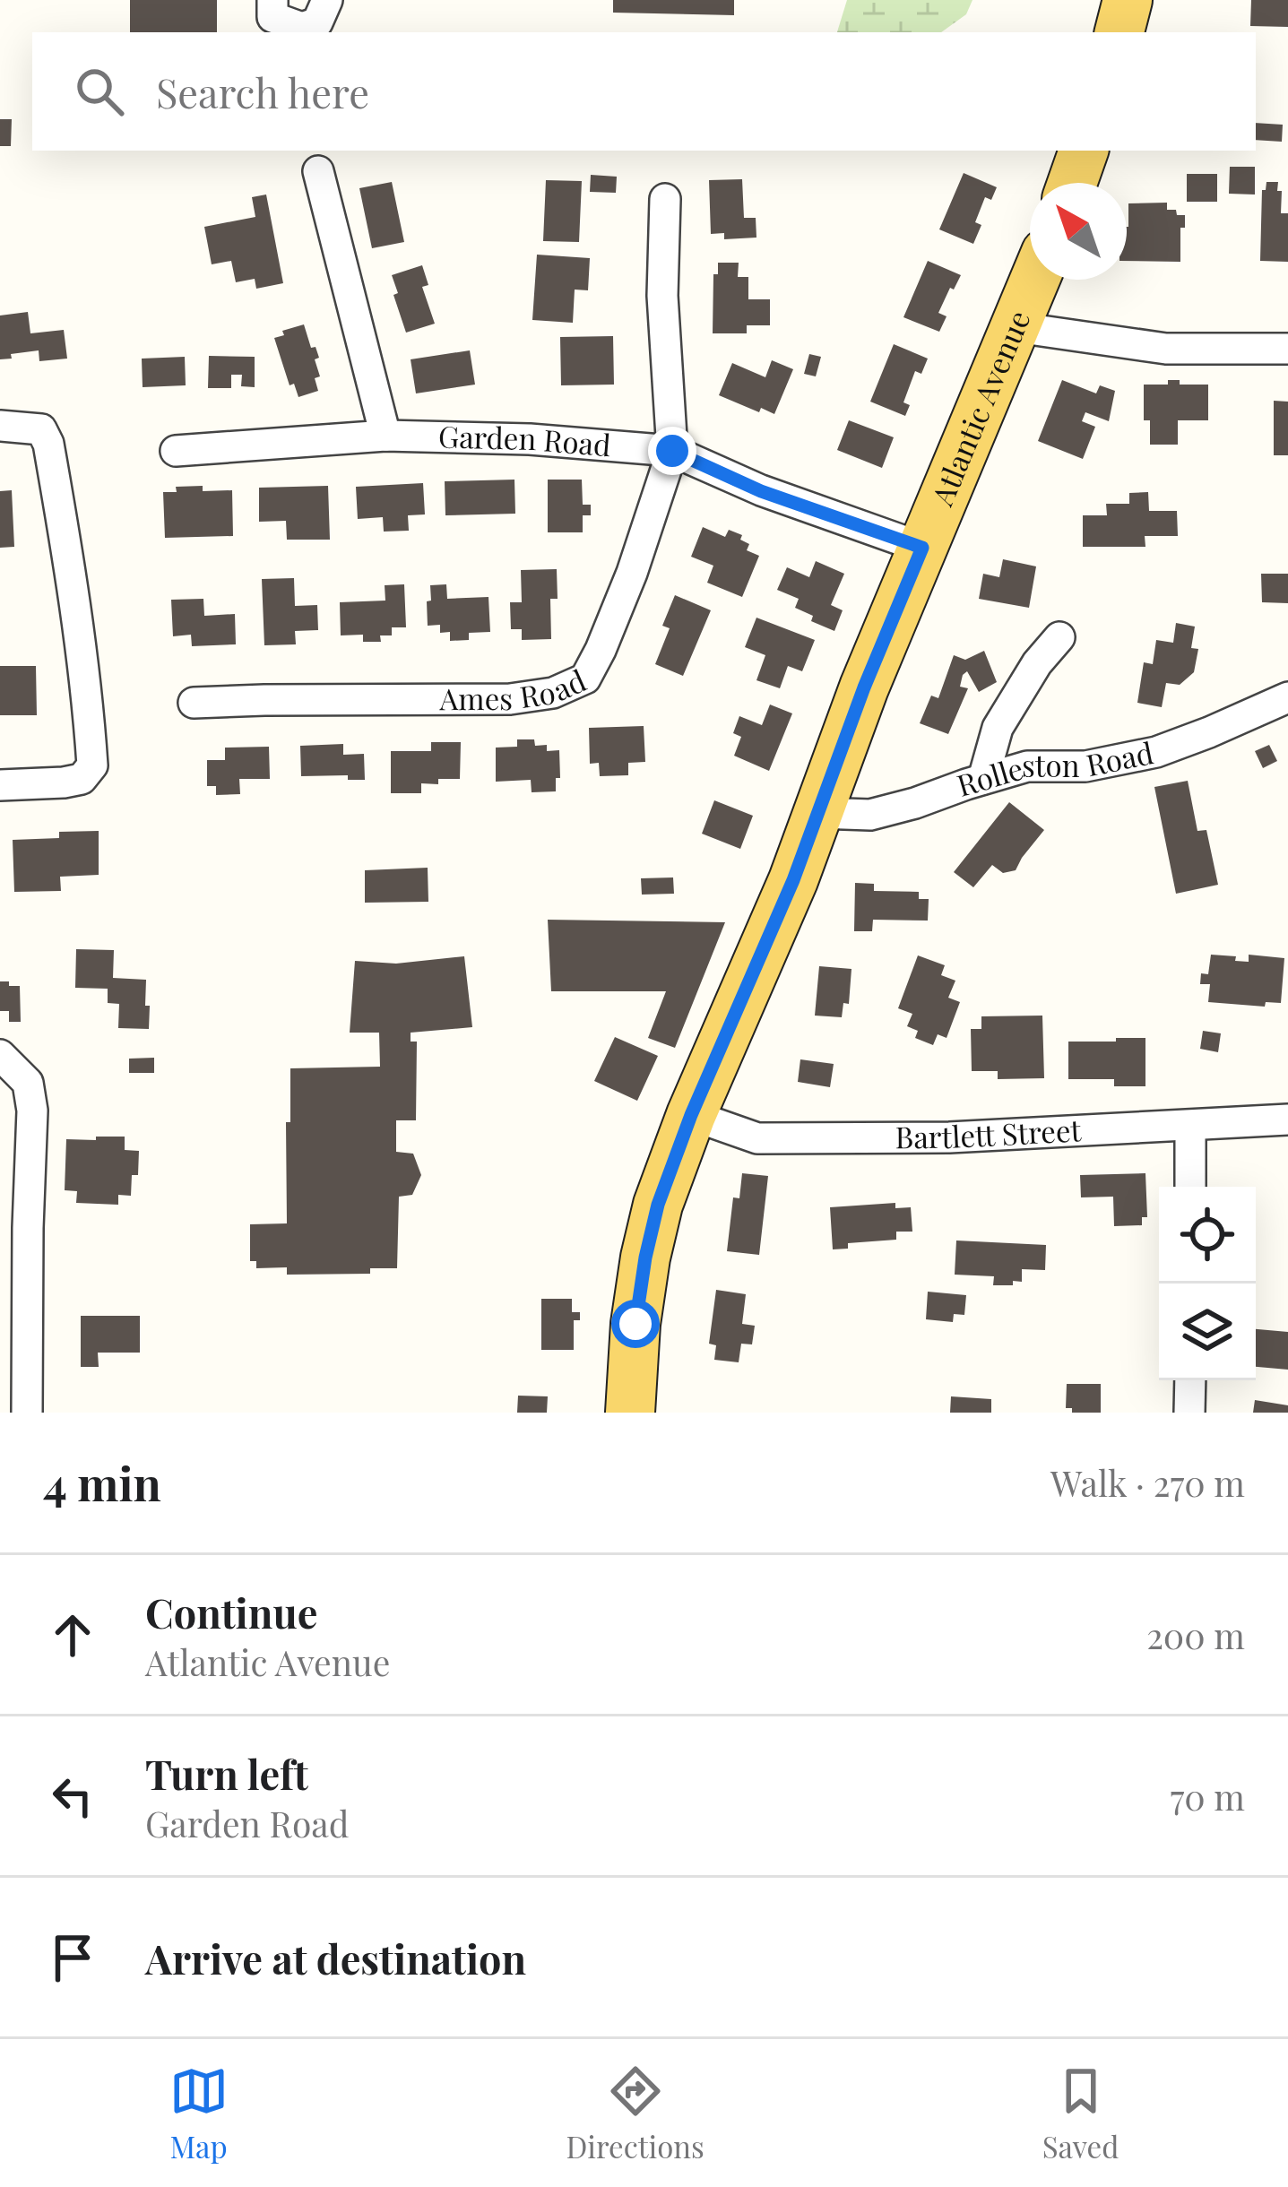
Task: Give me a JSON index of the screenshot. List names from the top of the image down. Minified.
{"streets":{"main road":["Atlantic Avenue"],"street":["Garden Road","Ames Road","Rolleston Road","Bartlett Street"]},"crossings":[["Atlantic Avenue","Garden Road"],["Atlantic Avenue","Rolleston Road"],["Atlantic Avenue","Bartlett Street"],["Garden Road","Ames Road"]],"north":"top left","page":{"search":"Search here","heading":["4 min","Walk · 270 m"],"list":[["Continue","Atlantic Avenue","200 m"],["Turn left","Garden Road","70 m"],"Arrive at destination"],"nav":["Map","Directions","Saved"]}}
